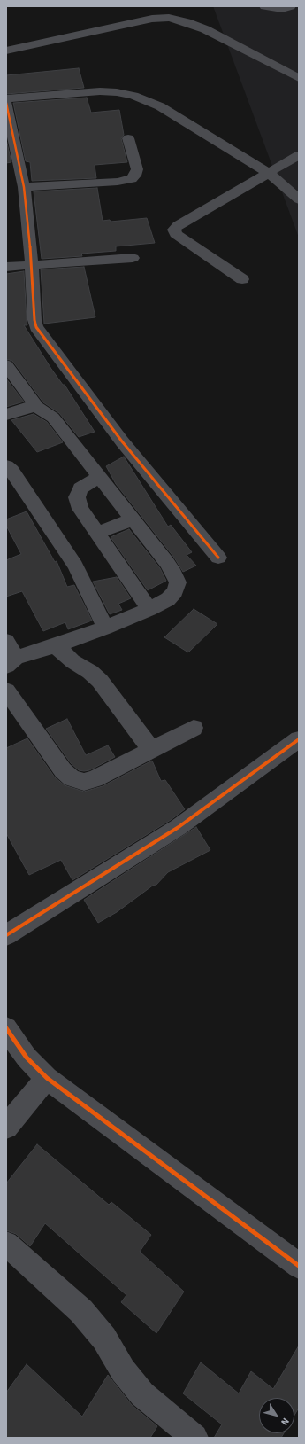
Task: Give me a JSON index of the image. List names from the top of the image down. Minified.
{"north":"bottom right"}
